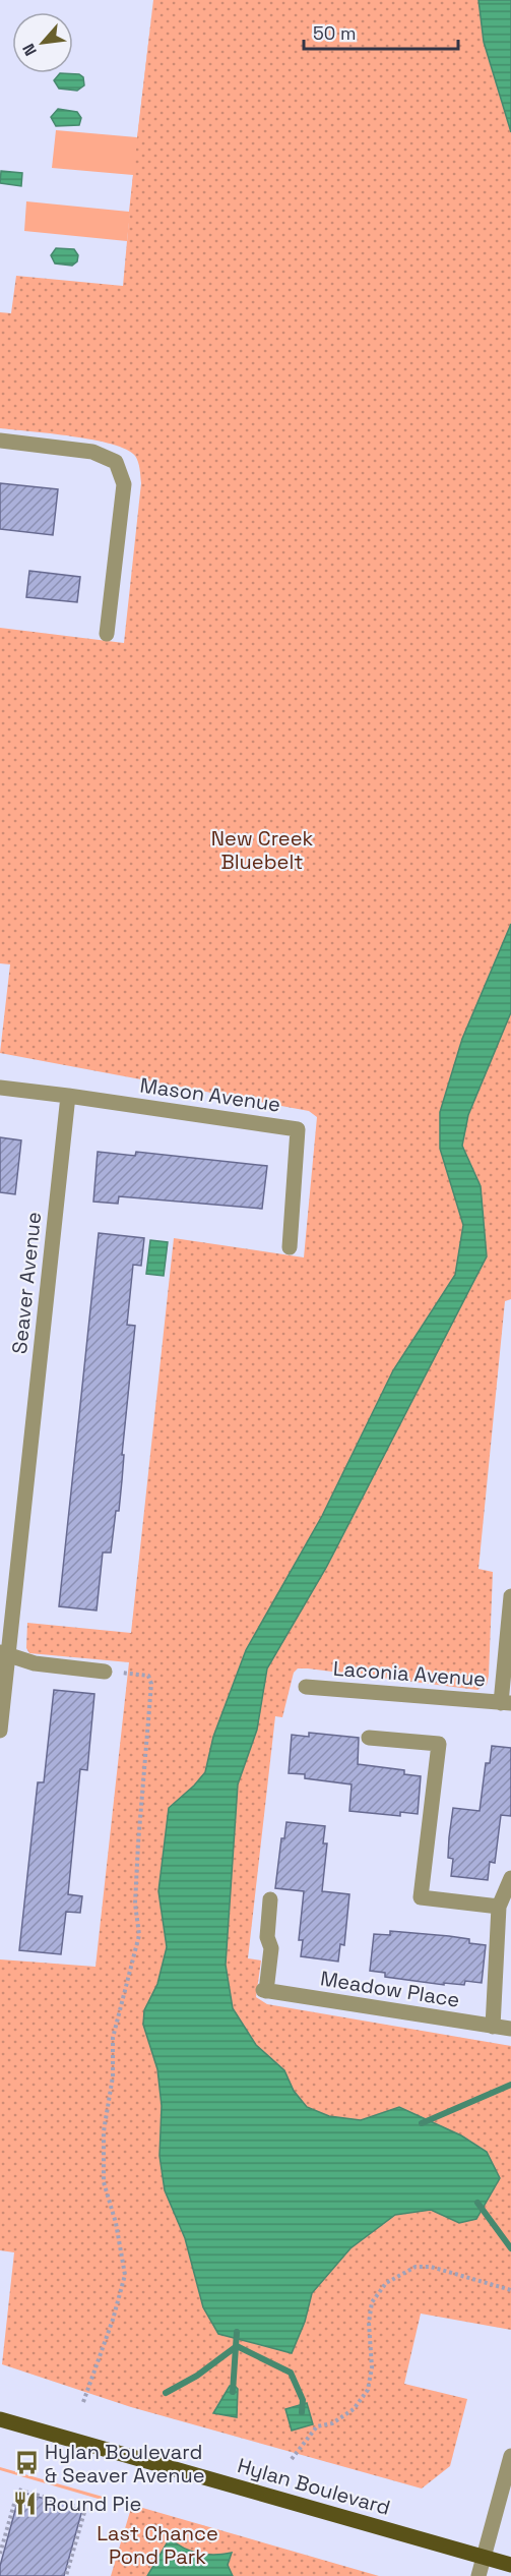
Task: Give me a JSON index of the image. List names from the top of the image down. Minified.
{"streets":{"main road":["Hylan Boulevard"],"street":["Mason Avenue","Seaver Avenue","Laconia Avenue","Meadow Place"]},"crossings":[["Mason Avenue","Seaver Avenue"]],"parks":["New Creek Bluebelt","Last Chance Pond Park"],"places":{"bus stop":["Hylan Boulevard & Seaver Avenue"],"restaurant":["Round Pie"]},"scale_bar":"50 m","north":"bottom left"}
